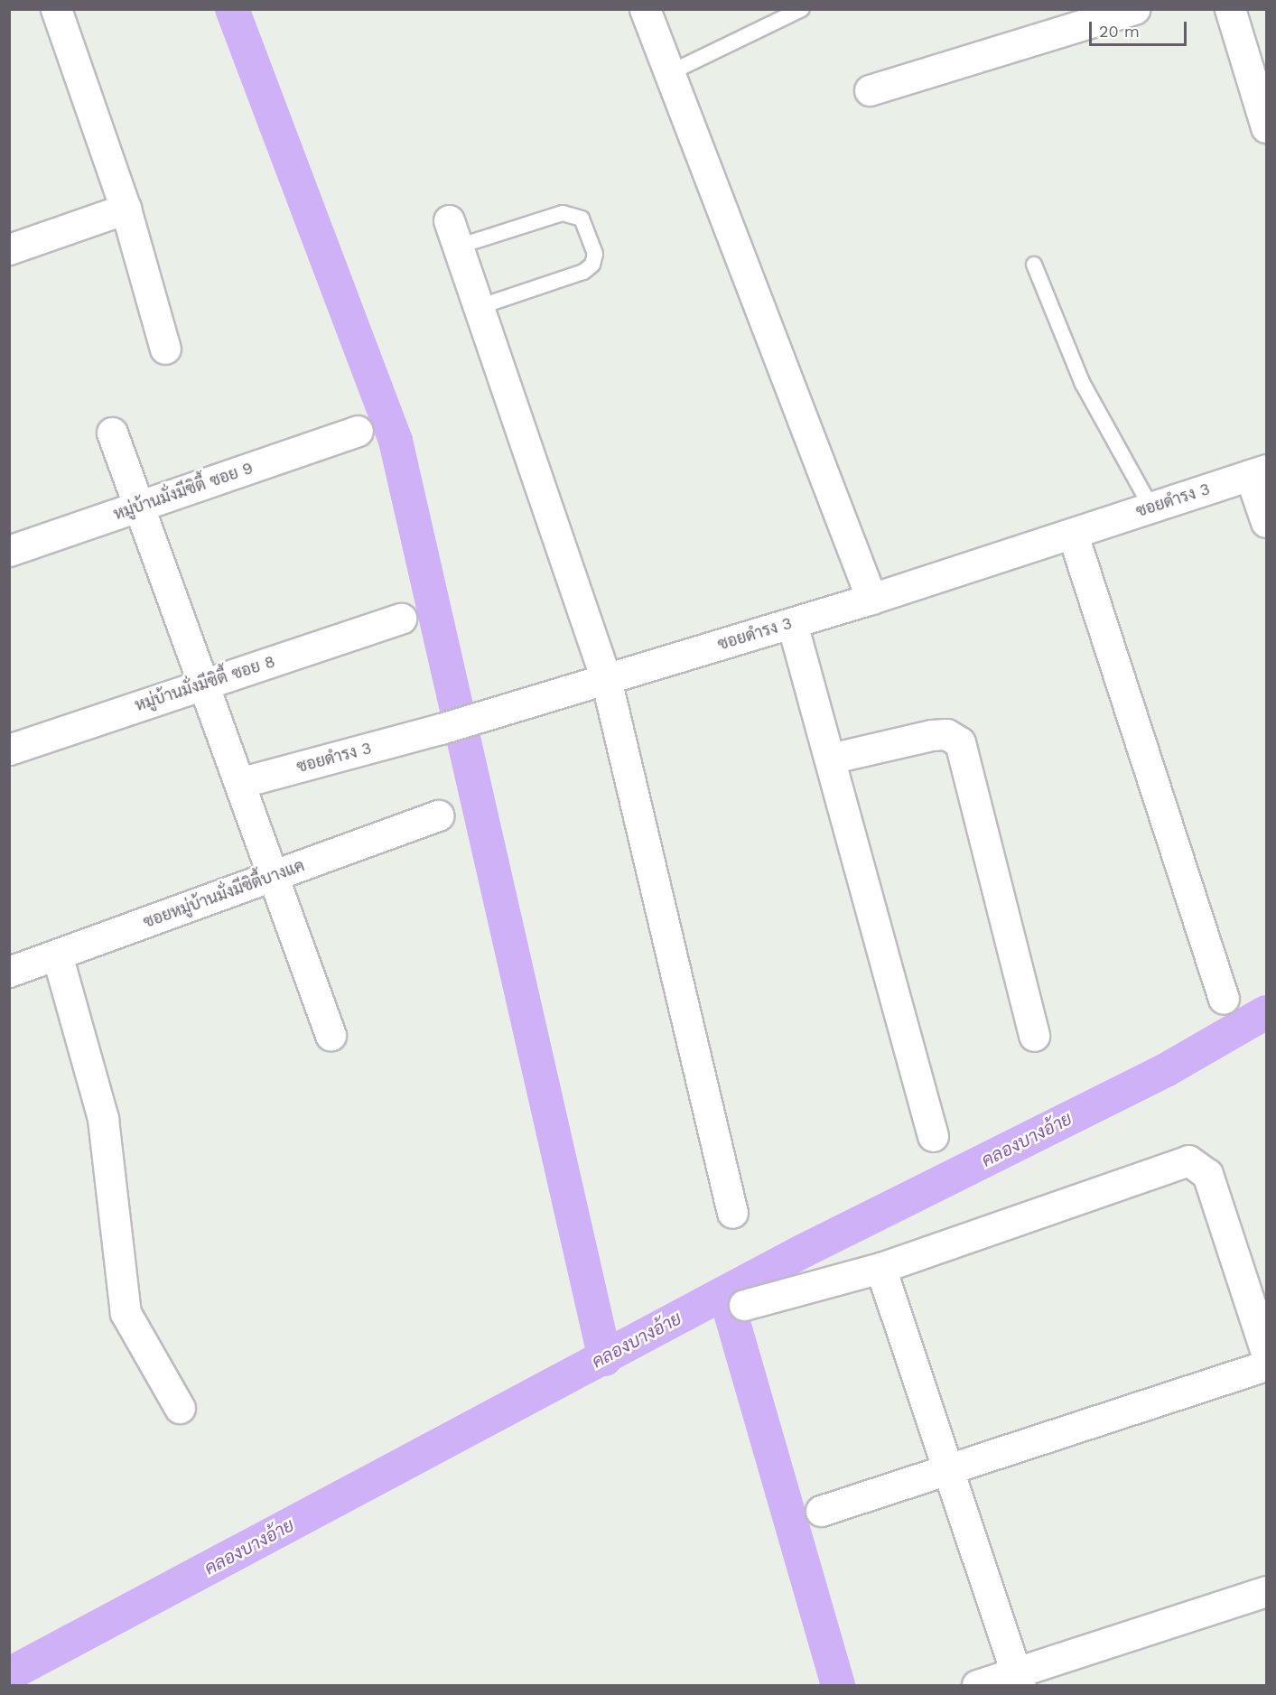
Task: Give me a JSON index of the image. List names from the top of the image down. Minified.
{"streets":{"street":["หมู่บ้านมั่งมีซิตี้ ซอย 9","ซอยดำรง 3","หมู่บ้านมั่งมีซิตี้ ซอย 8","ซอยหมู่บ้านมั่งมีซิตี้บางแค"]},"water":["คลองบางอ้าย"],"scale_bar":"20 m"}
